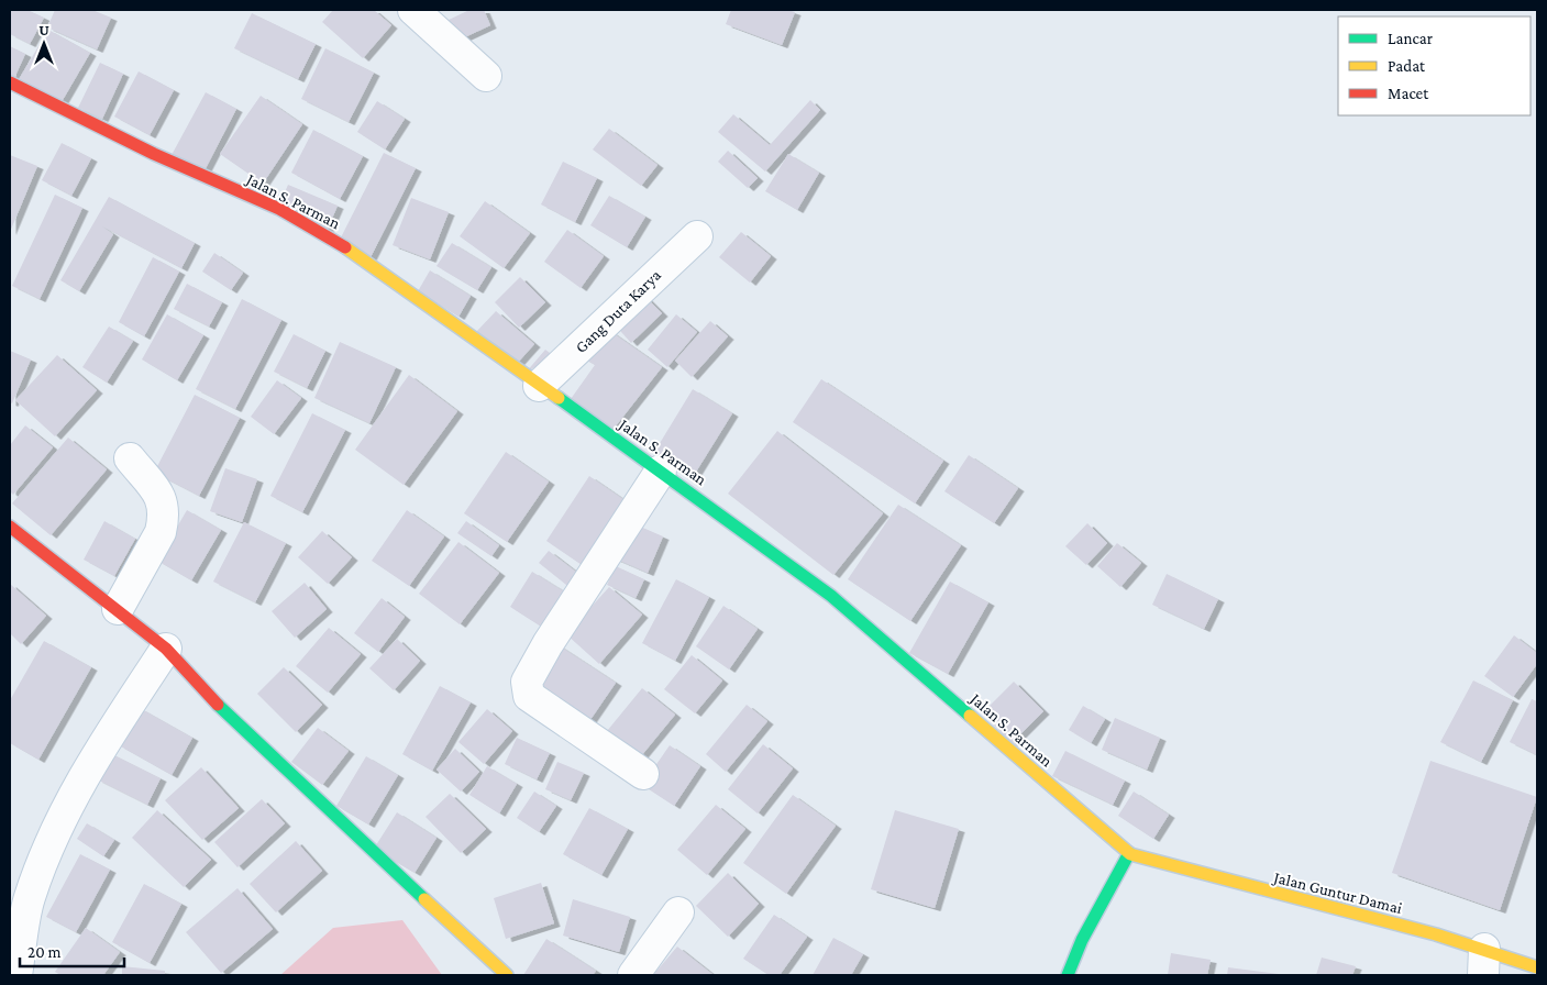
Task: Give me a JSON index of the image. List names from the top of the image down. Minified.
{"streets":{"main road":["Jalan S. Parman","Jalan Guntur Damai"],"street":["Gang Duta Karya"]},"crossings":[["Jalan S. Parman","Gang Duta Karya"],["Jalan S. Parman","Jalan Guntur Damai"]],"legend":["Lancar","Padat","Macet"],"scale_bar":"20 m","north":"top"}
